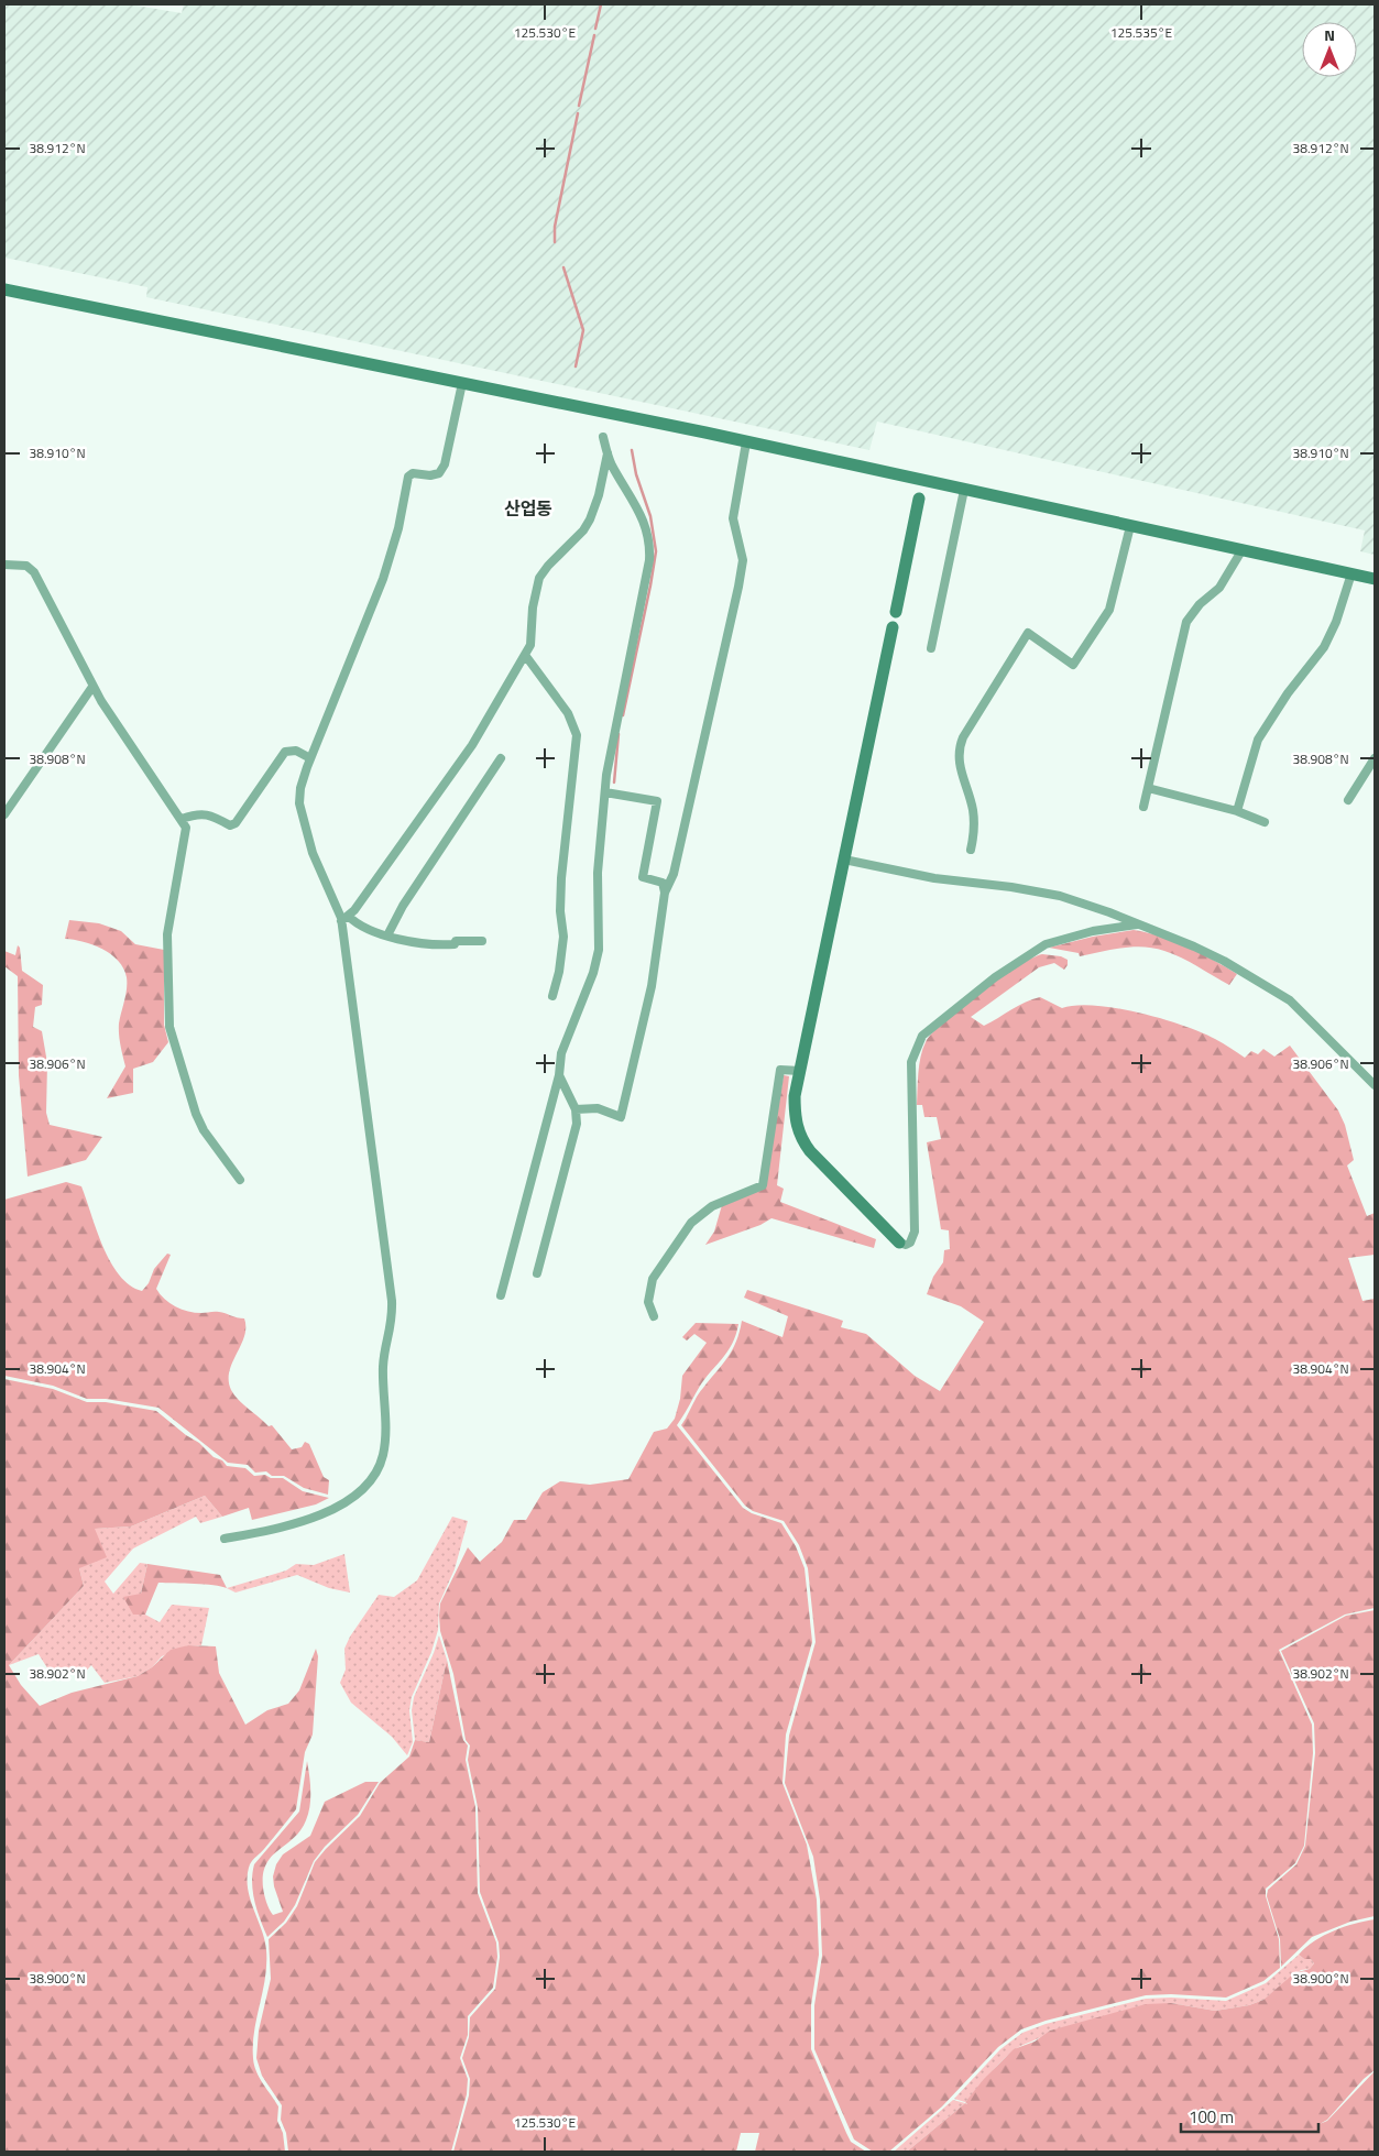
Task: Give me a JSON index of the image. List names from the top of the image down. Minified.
{"districts":["산업동"],"scale_bar":"100 m","north":"top","coordinates":["125.530°E","125.535°E","38.912°N","38.910°N","38.908°N","38.906°N","38.904°N","38.902°N","38.900°N"]}
